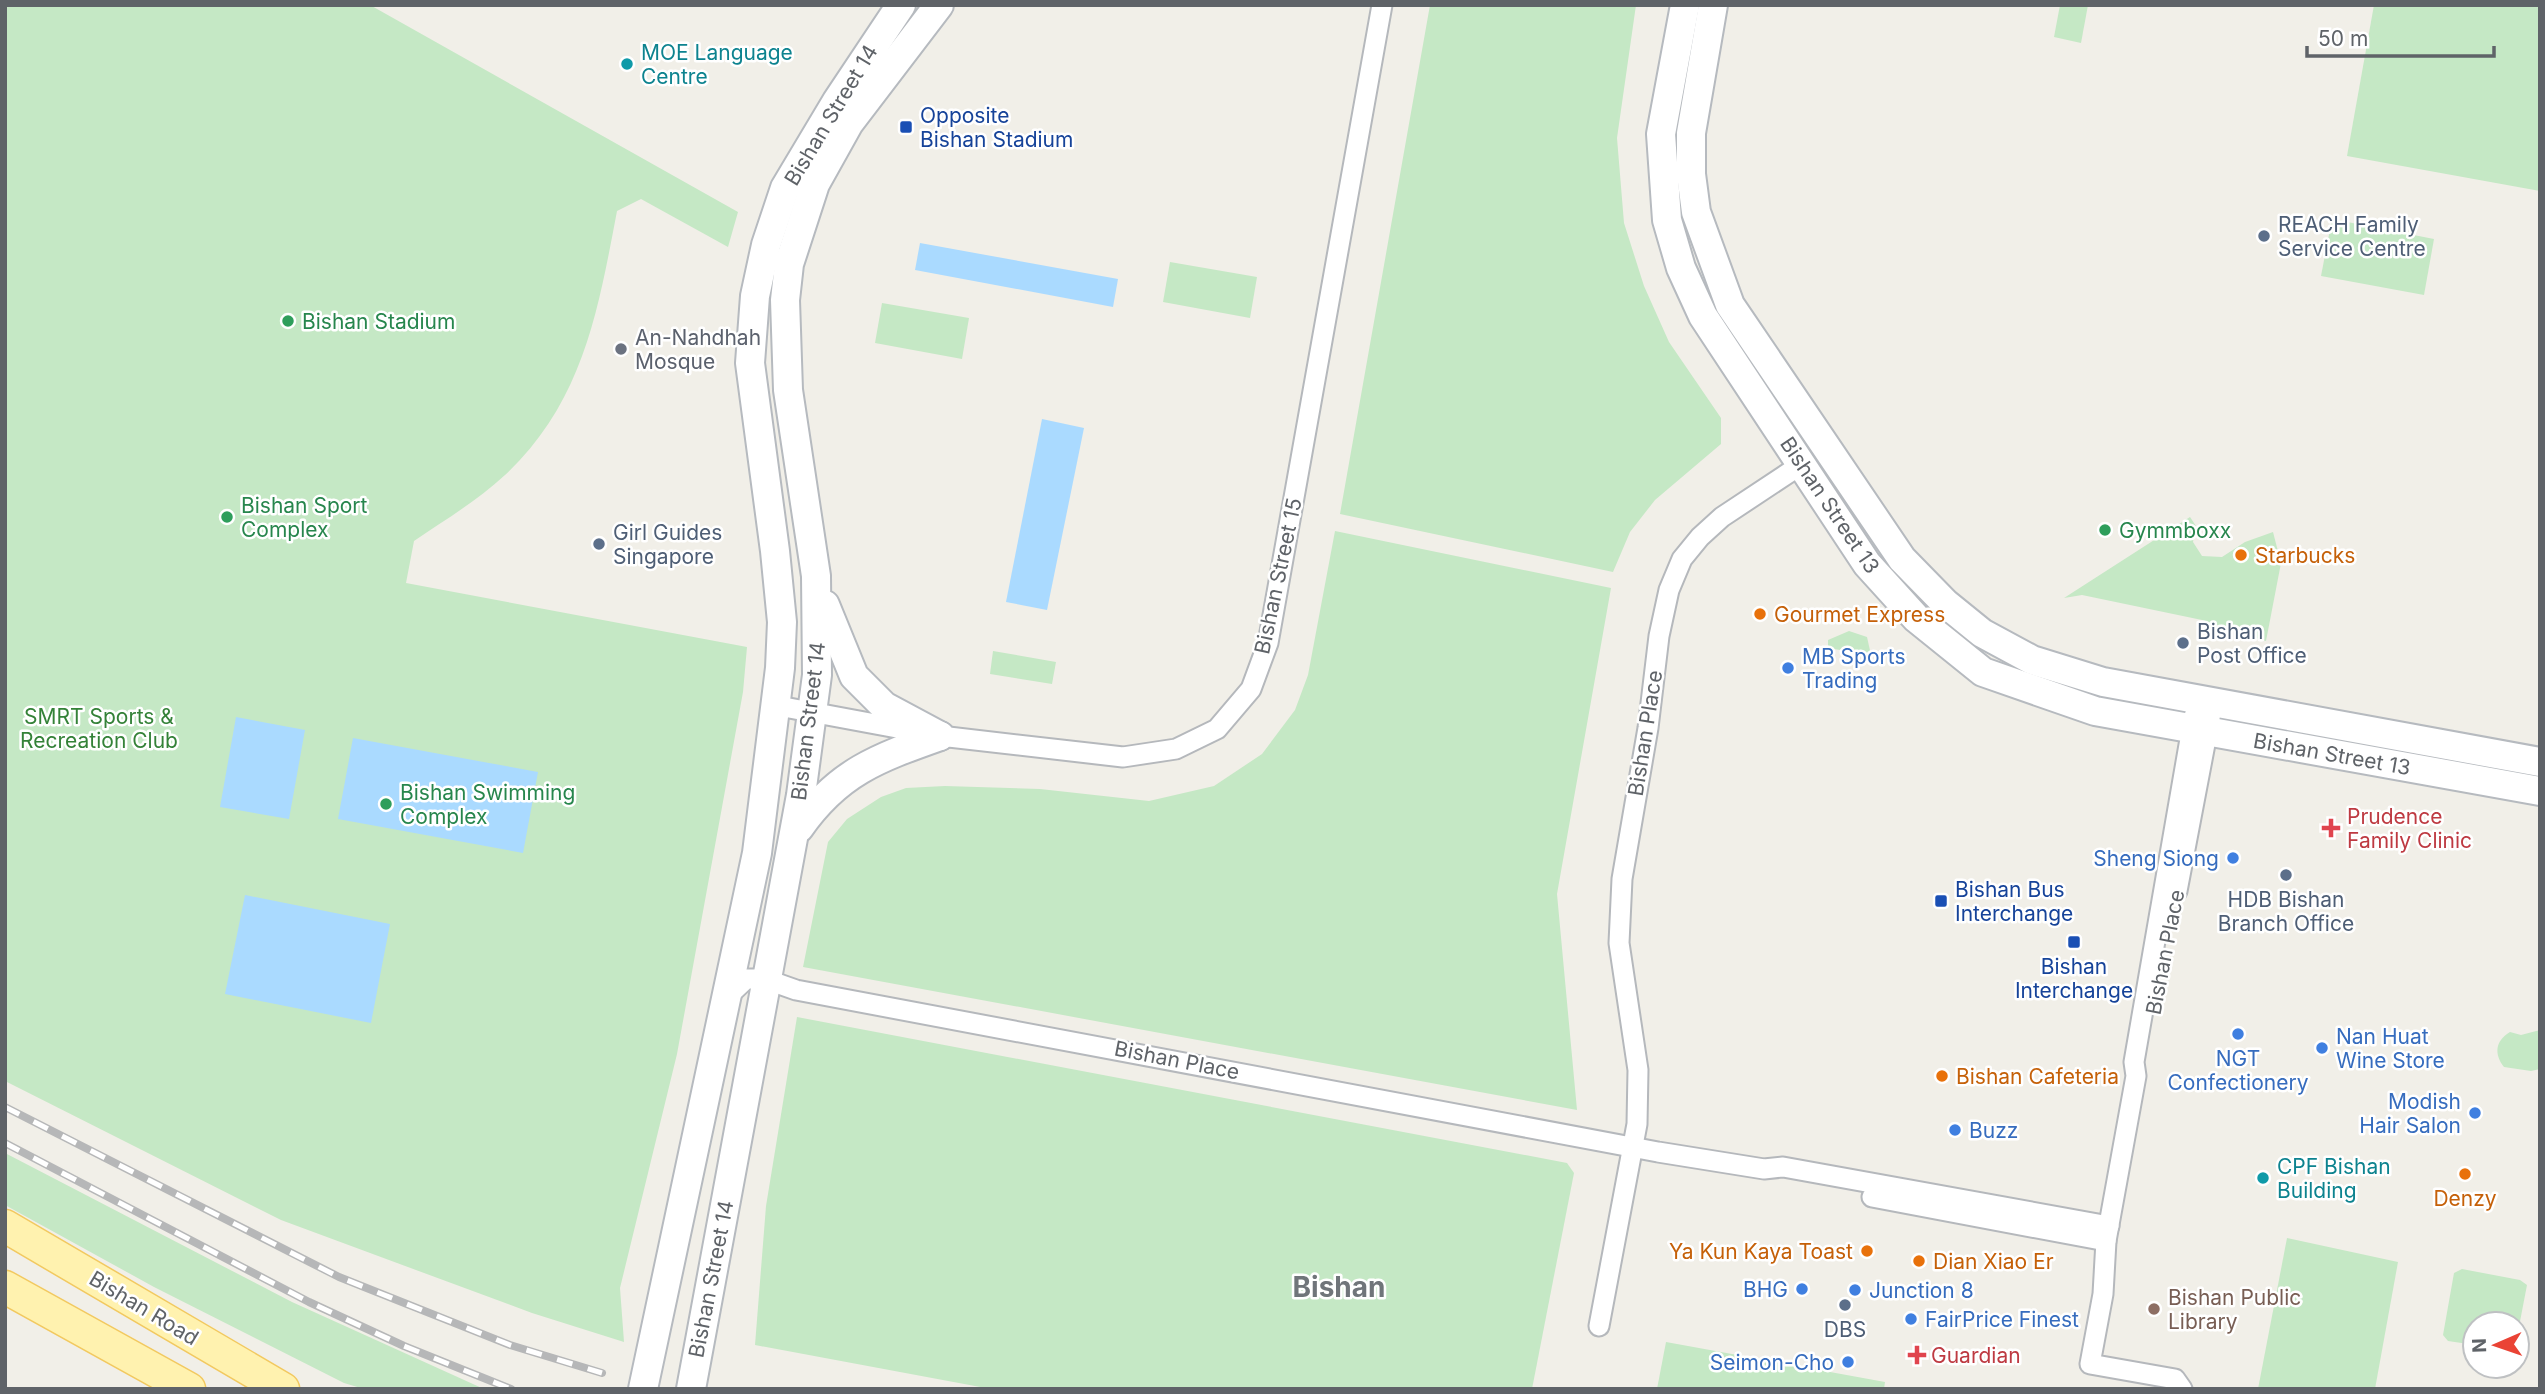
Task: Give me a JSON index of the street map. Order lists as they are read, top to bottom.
{
  "streets": {
    "main road": ["Bishan Road"],
    "street": [
      "Bishan Street 14",
      "Bishan Street 13",
      "Bishan Street 15",
      "Bishan Place"
    ]
  },
  "crossings": [
    ["Bishan Street 14", "Bishan Street 15"],
    ["Bishan Street 14", "Bishan Place"],
    ["Bishan Street 13", "Bishan Place"]
  ],
  "districts": ["Bishan"],
  "parks": ["SMRT Sports & Recreation Club"],
  "places": {
    "other": [
      "MOE Language Centre",
      "REACH Family Service Centre",
      "Bishan Stadium",
      "An-Nahdhah Mosque",
      "Bishan Sport Complex",
      "Gymmboxx",
      "Girl Guides Singapore",
      "Starbucks",
      "Gourmet Express",
      "Bishan Post Office",
      "MB Sports Trading",
      "Bishan Swimming Complex",
      "Sheng Siong",
      "HDB Bishan Branch Office",
      "NGT Confectionery",
      "Nan Huat Wine Store",
      "Bishan Cafeteria",
      "Modish Hair Salon",
      "Buzz",
      "Denzy",
      "CPF Bishan Building",
      "Ya Kun Kaya Toast",
      "Dian Xiao Er",
      "BHG",
      "Junction 8",
      "DBS",
      "Bishan Public Library",
      "FairPrice Finest",
      "Seimon-Cho"
    ],
    "transit": ["Opposite Bishan Stadium", "Bishan Bus Interchange", "Bishan Interchange"],
    "health": ["Prudence Family Clinic", "Guardian"]
  },
  "scale_bar": "50 m",
  "north": "left"
}
